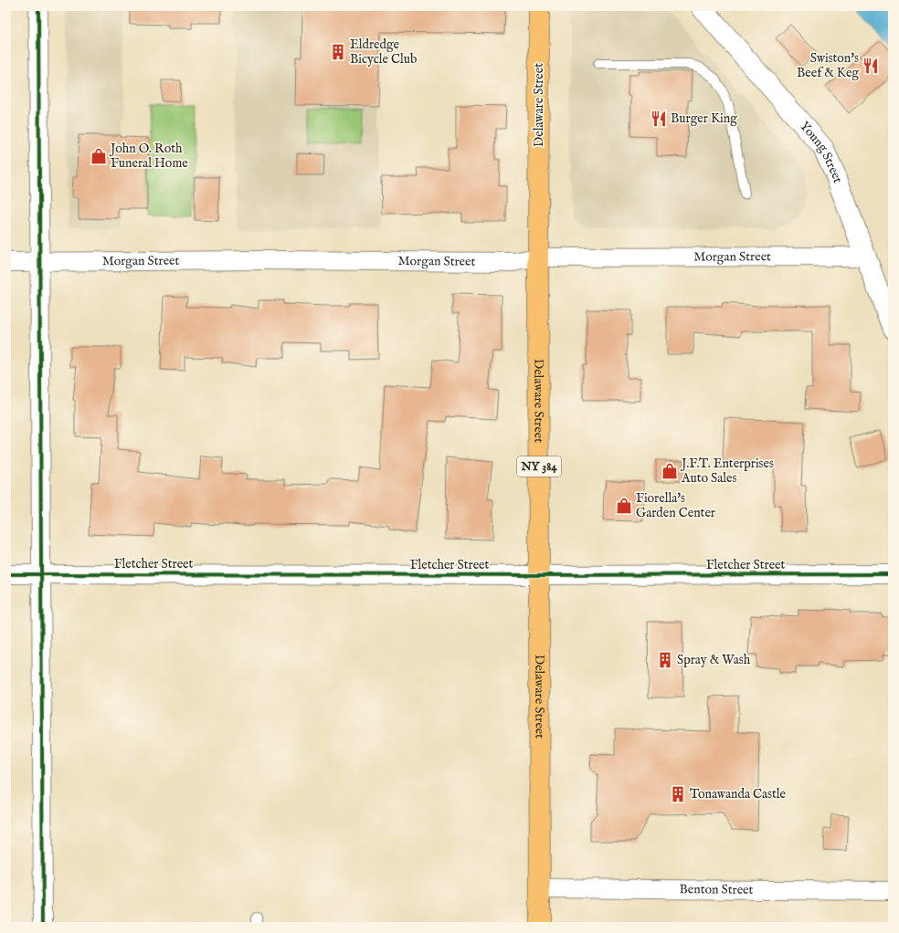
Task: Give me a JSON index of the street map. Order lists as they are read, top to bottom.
{
  "streets": {
    "main road": ["Delaware Street", "NY 384"],
    "street": [
      "Young Street",
      "Morgan Street",
      "Fletcher Street",
      "Benton Street"
    ]
  },
  "crossings": [
    ["Delaware Street", "Morgan Street"],
    ["Delaware Street", "Fletcher Street"],
    ["Delaware Street", "Benton Street"],
    ["Young Street", "Morgan Street"]
  ],
  "places": {
    "building": ["Eldredge Bicycle Club", "Spray & Wash", "Tonawanda Castle"],
    "restaurant": ["Swiston's Beef & Keg", "Burger King"],
    "shop": ["John O. Roth Funeral Home", "J.F.T. Enterprises Auto Sales", "Fiorella's Garden Center"]
  }
}
